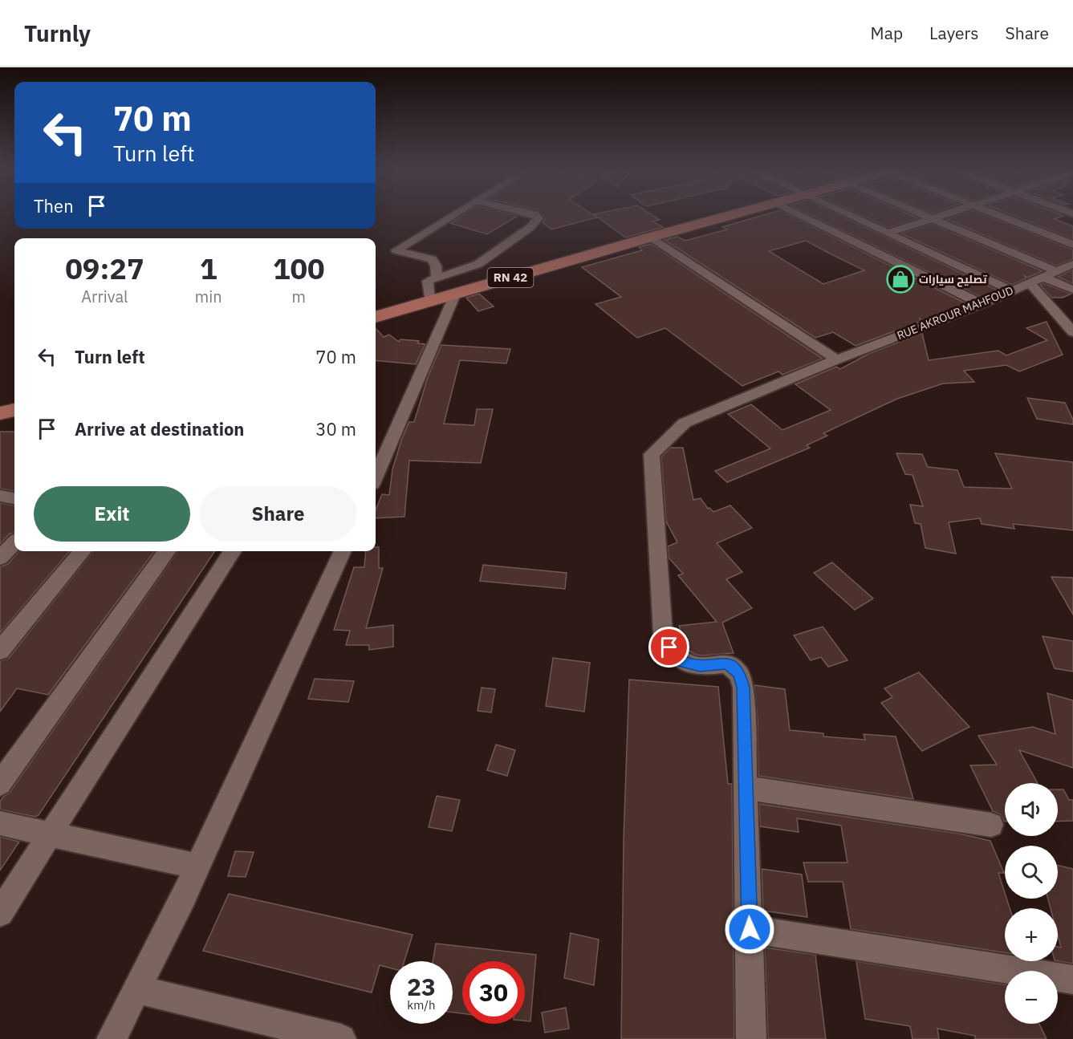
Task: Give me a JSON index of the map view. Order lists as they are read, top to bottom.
{
  "streets": {
    "main road": ["RN 42"],
    "street": ["RUE AKROUR MAHFOUD"]
  },
  "places": {
    "shop": ["تصليح سيارات"]
  },
  "page": {
    "header": "Turnly",
    "nav": ["Map", "Layers", "Share"],
    "turn": ["70 m", "Turn left"],
    "then": "Then",
    "eta": [
      "09:27",
      "Arrival",
      "1",
      "min",
      "100",
      "m"
    ],
    "list": [
      {
        "name": "Turn left",
        "value": "70 m"
      },
      {
        "name": "Arrive at destination",
        "value": "30 m"
      }
    ],
    "buttons": ["Exit", "Share"],
    "map_buttons": ["+", "−"],
    "speed": "23 km/h",
    "limit": "30"
  }
}
